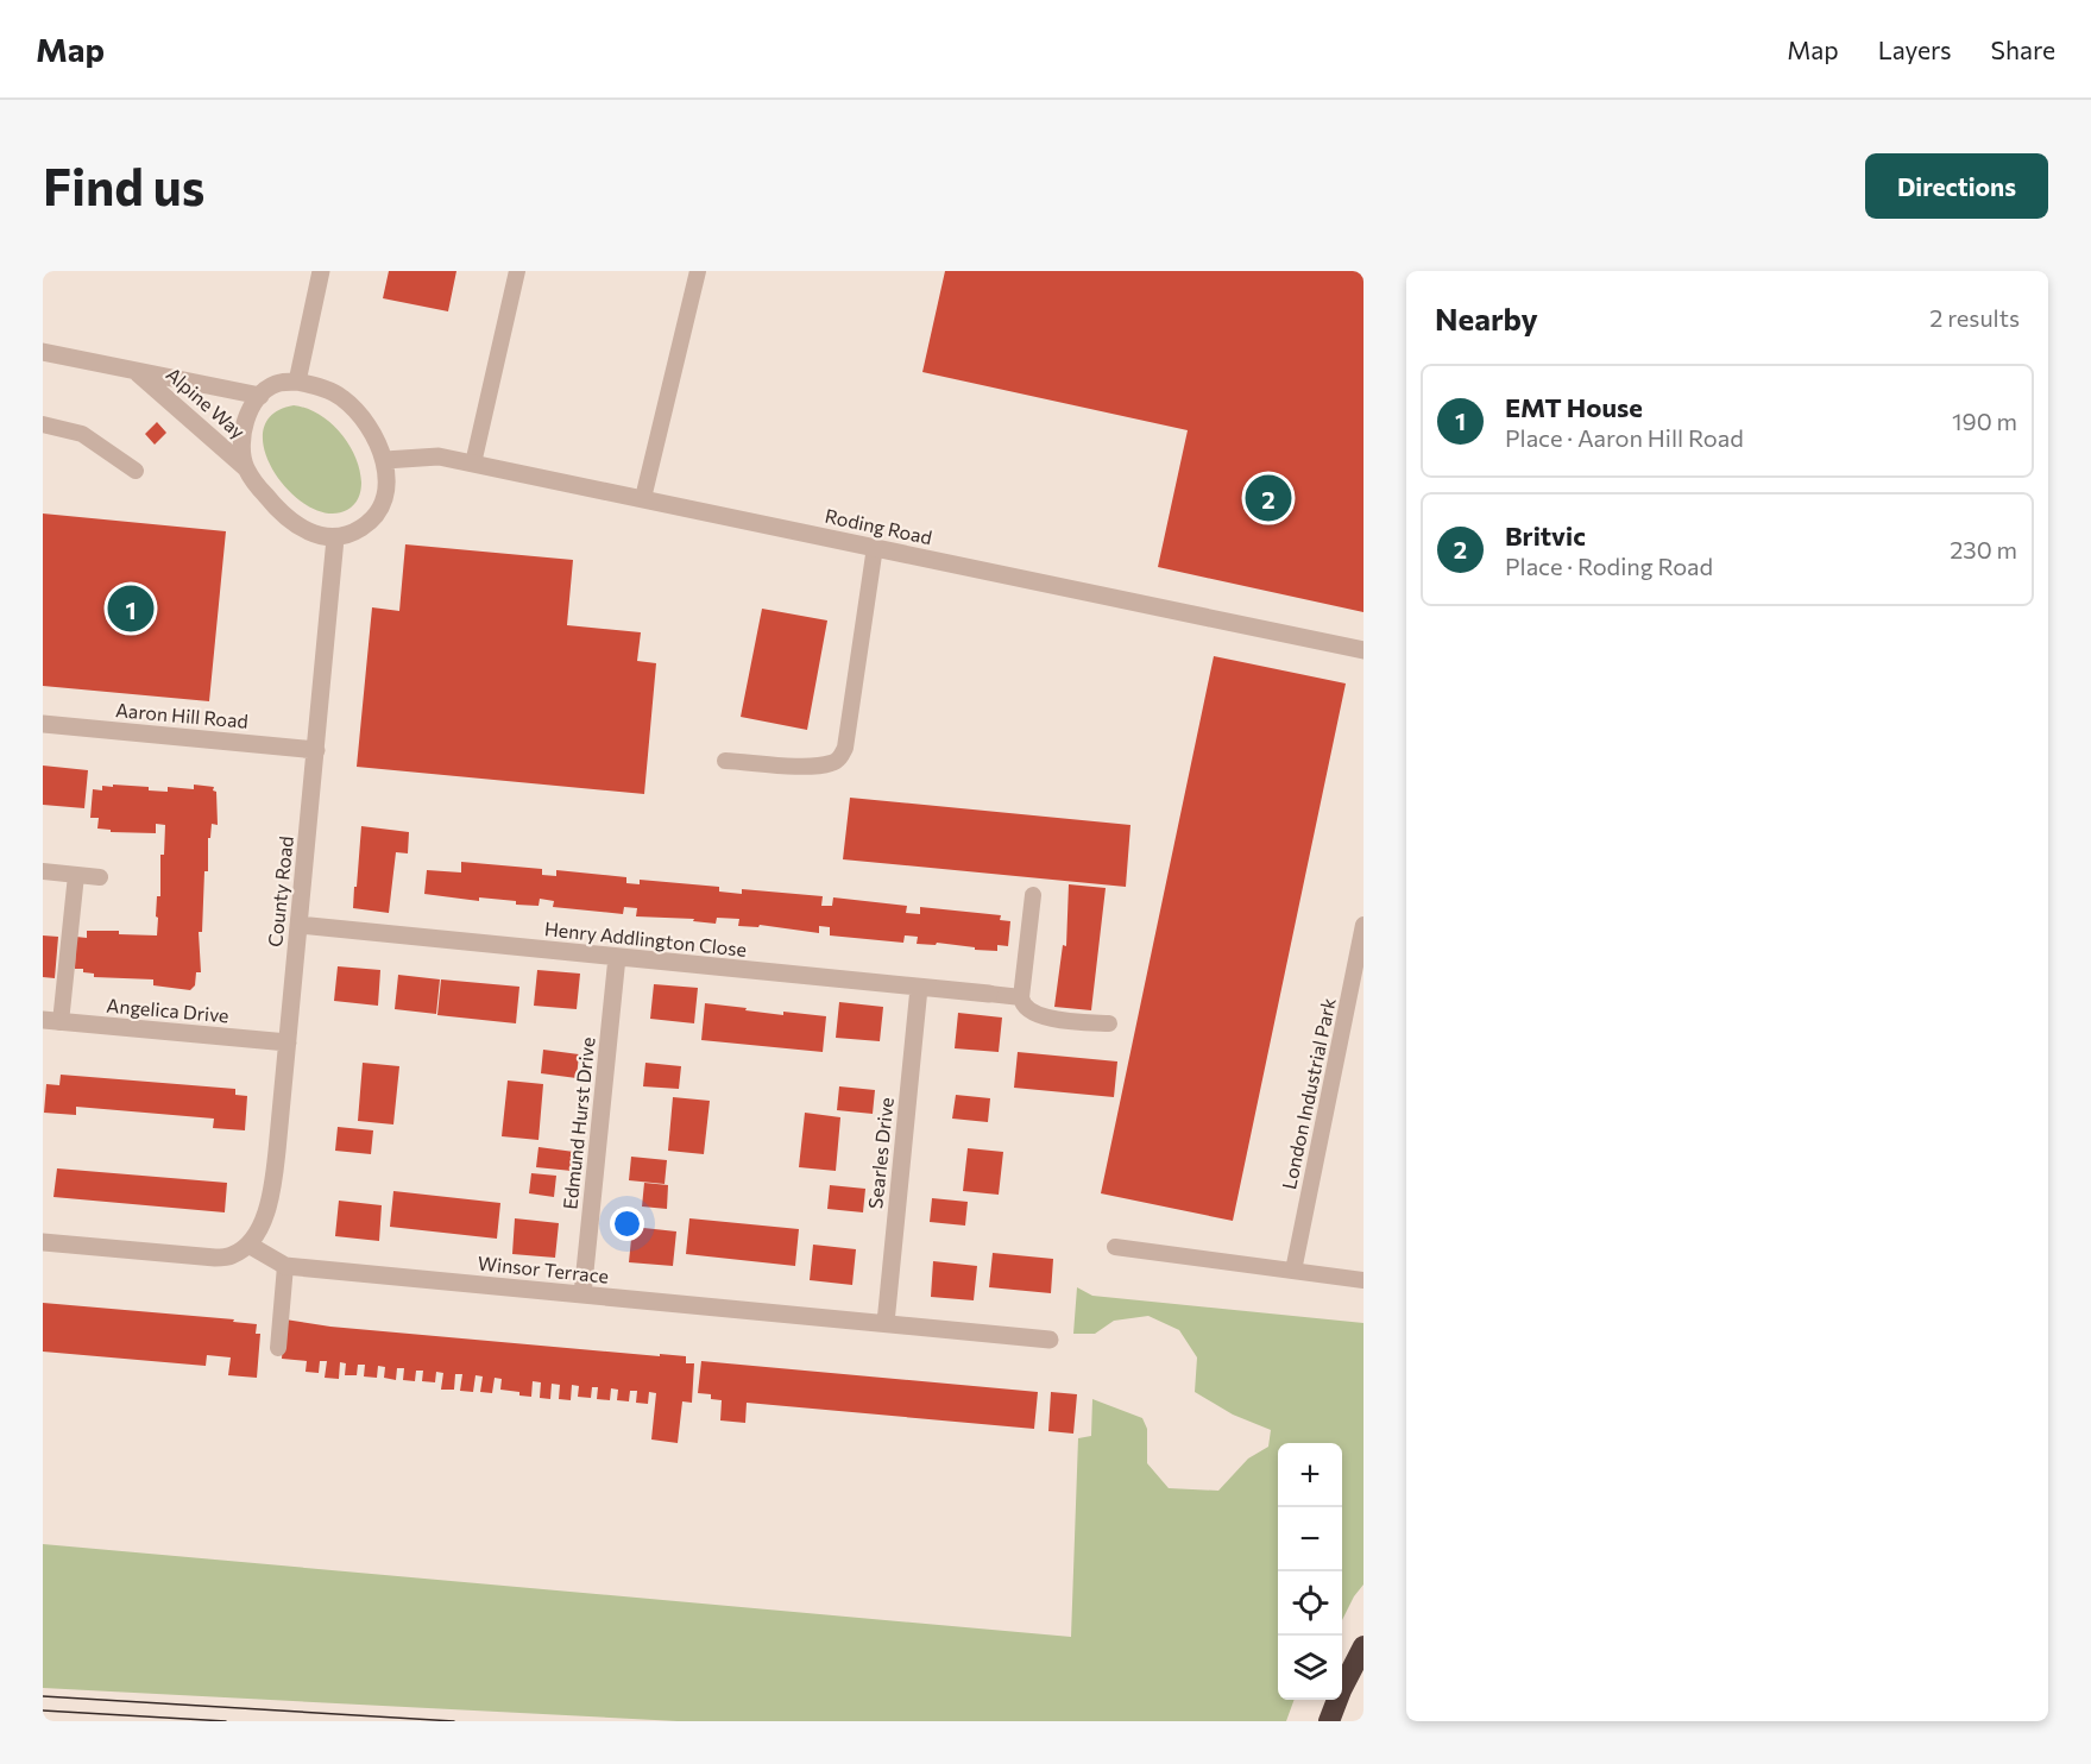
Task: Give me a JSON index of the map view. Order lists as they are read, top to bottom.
{
  "streets": {
    "street": [
      "Alpine Way",
      "Roding Road",
      "Aaron Hill Road",
      "County Road",
      "Henry Addlington Close",
      "Angelica Drive",
      "Edmund Hurst Drive",
      "Searles Drive",
      "Winsor Terrace"
    ],
    "lane": ["London Industrial Park"]
  },
  "crossings": [
    ["Alpine Way", "Roding Road"],
    ["Alpine Way", "County Road"],
    ["Roding Road", "County Road"],
    ["Aaron Hill Road", "County Road"],
    ["County Road", "Henry Addlington Close"],
    ["County Road", "Angelica Drive"],
    ["County Road", "Winsor Terrace"],
    ["Henry Addlington Close", "Edmund Hurst Drive"],
    ["Henry Addlington Close", "Searles Drive"],
    ["Edmund Hurst Drive", "Winsor Terrace"],
    ["Searles Drive", "Winsor Terrace"]
  ],
  "page": {
    "header": "Map",
    "nav": ["Map", "Layers", "Share"],
    "buttons": "Directions",
    "title": "Find us",
    "heading": ["Nearby", "2 results"],
    "list": [
      {
        "mark": "1",
        "name": "EMT House",
        "note": "Place · Aaron Hill Road",
        "value": "190 m"
      },
      {
        "mark": "2",
        "name": "Britvic",
        "note": "Place · Roding Road",
        "value": "230 m"
      }
    ],
    "pins": ["2", "1"],
    "map_buttons": ["+", "−"]
  }
}
